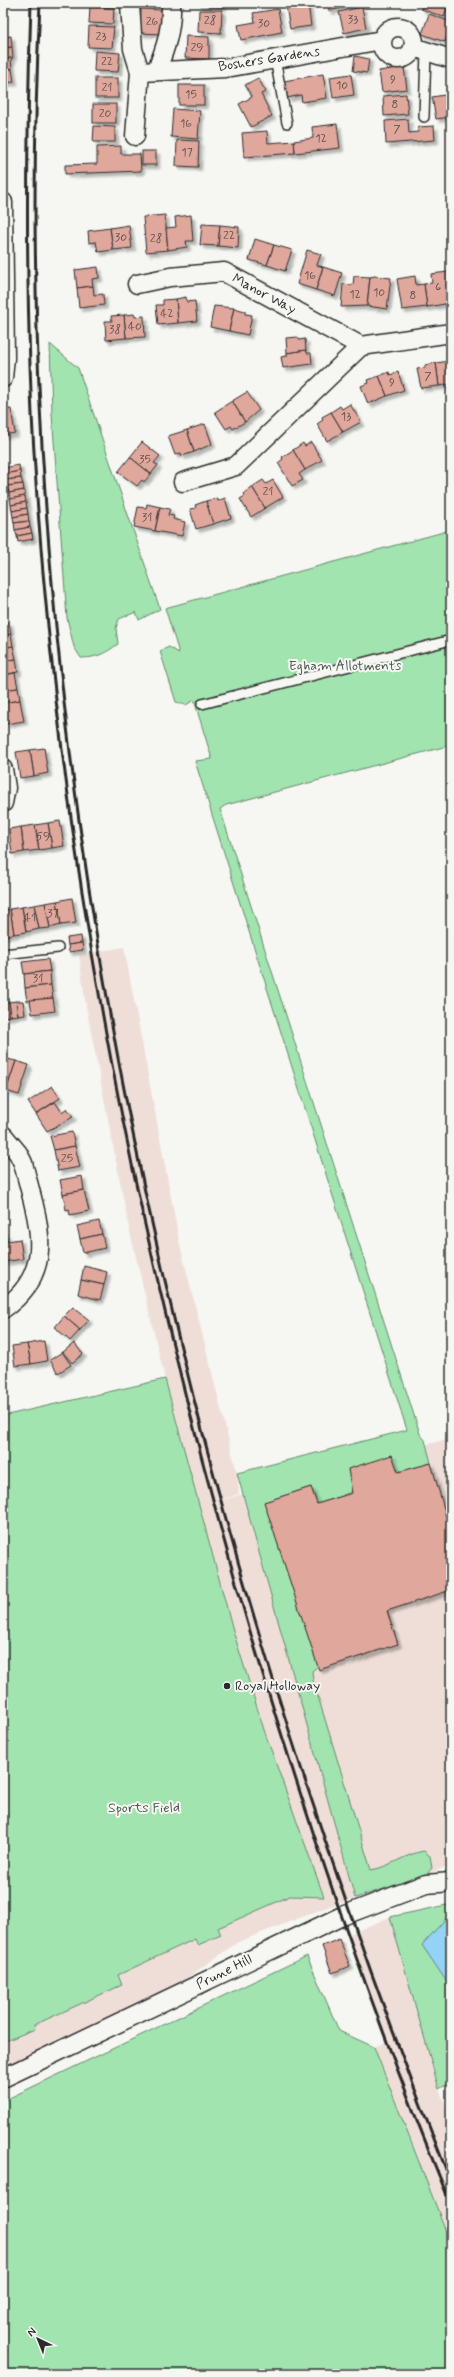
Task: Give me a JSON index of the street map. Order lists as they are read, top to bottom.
{
  "streets": {
    "street": ["Boshers Gardens", "Manor Way", "Prune Hill"]
  },
  "parks": ["Egham Allotments", "Sports Field"],
  "places": ["Royal Holloway"],
  "house_numbers": [
    "33",
    "28",
    "26",
    "30",
    "23",
    "29",
    "22",
    "9",
    "10",
    "21",
    "15",
    "8",
    "20",
    "16",
    "7",
    "12",
    "17",
    "22",
    "30",
    "28",
    "16",
    "6",
    "10",
    "12",
    "8",
    "42",
    "40",
    "38",
    "7",
    "9",
    "13",
    "35",
    "21",
    "31",
    "59",
    "37",
    "41",
    "31",
    "25"
  ],
  "north": "top left"
}
